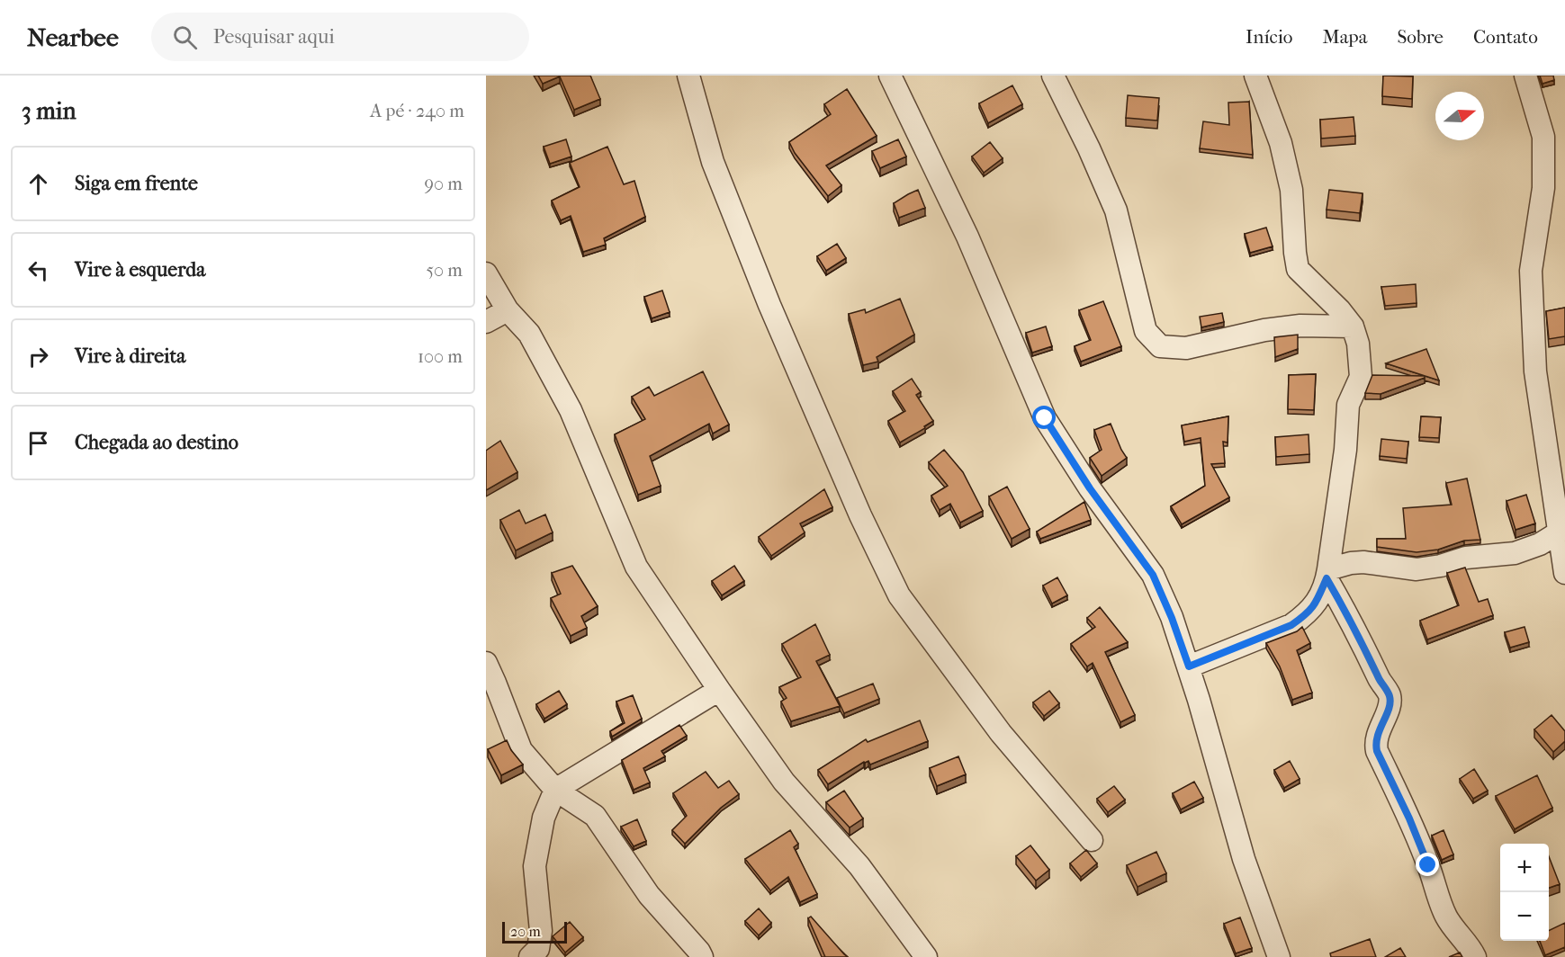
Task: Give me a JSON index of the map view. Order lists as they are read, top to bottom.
{
  "scale_bar": "20 m",
  "north": "right",
  "page": {
    "header": "Nearbee",
    "search": "Pesquisar aqui",
    "nav": [
      "Início",
      "Mapa",
      "Sobre",
      "Contato"
    ],
    "heading": ["3 min", "A pé · 240 m"],
    "list": [
      ["Siga em frente", "90 m"],
      ["Vire à esquerda", "50 m"],
      ["Vire à direita", "100 m"],
      "Chegada ao destino"
    ],
    "map_buttons": ["+", "−"],
    "scale": "20 m"
  }
}
